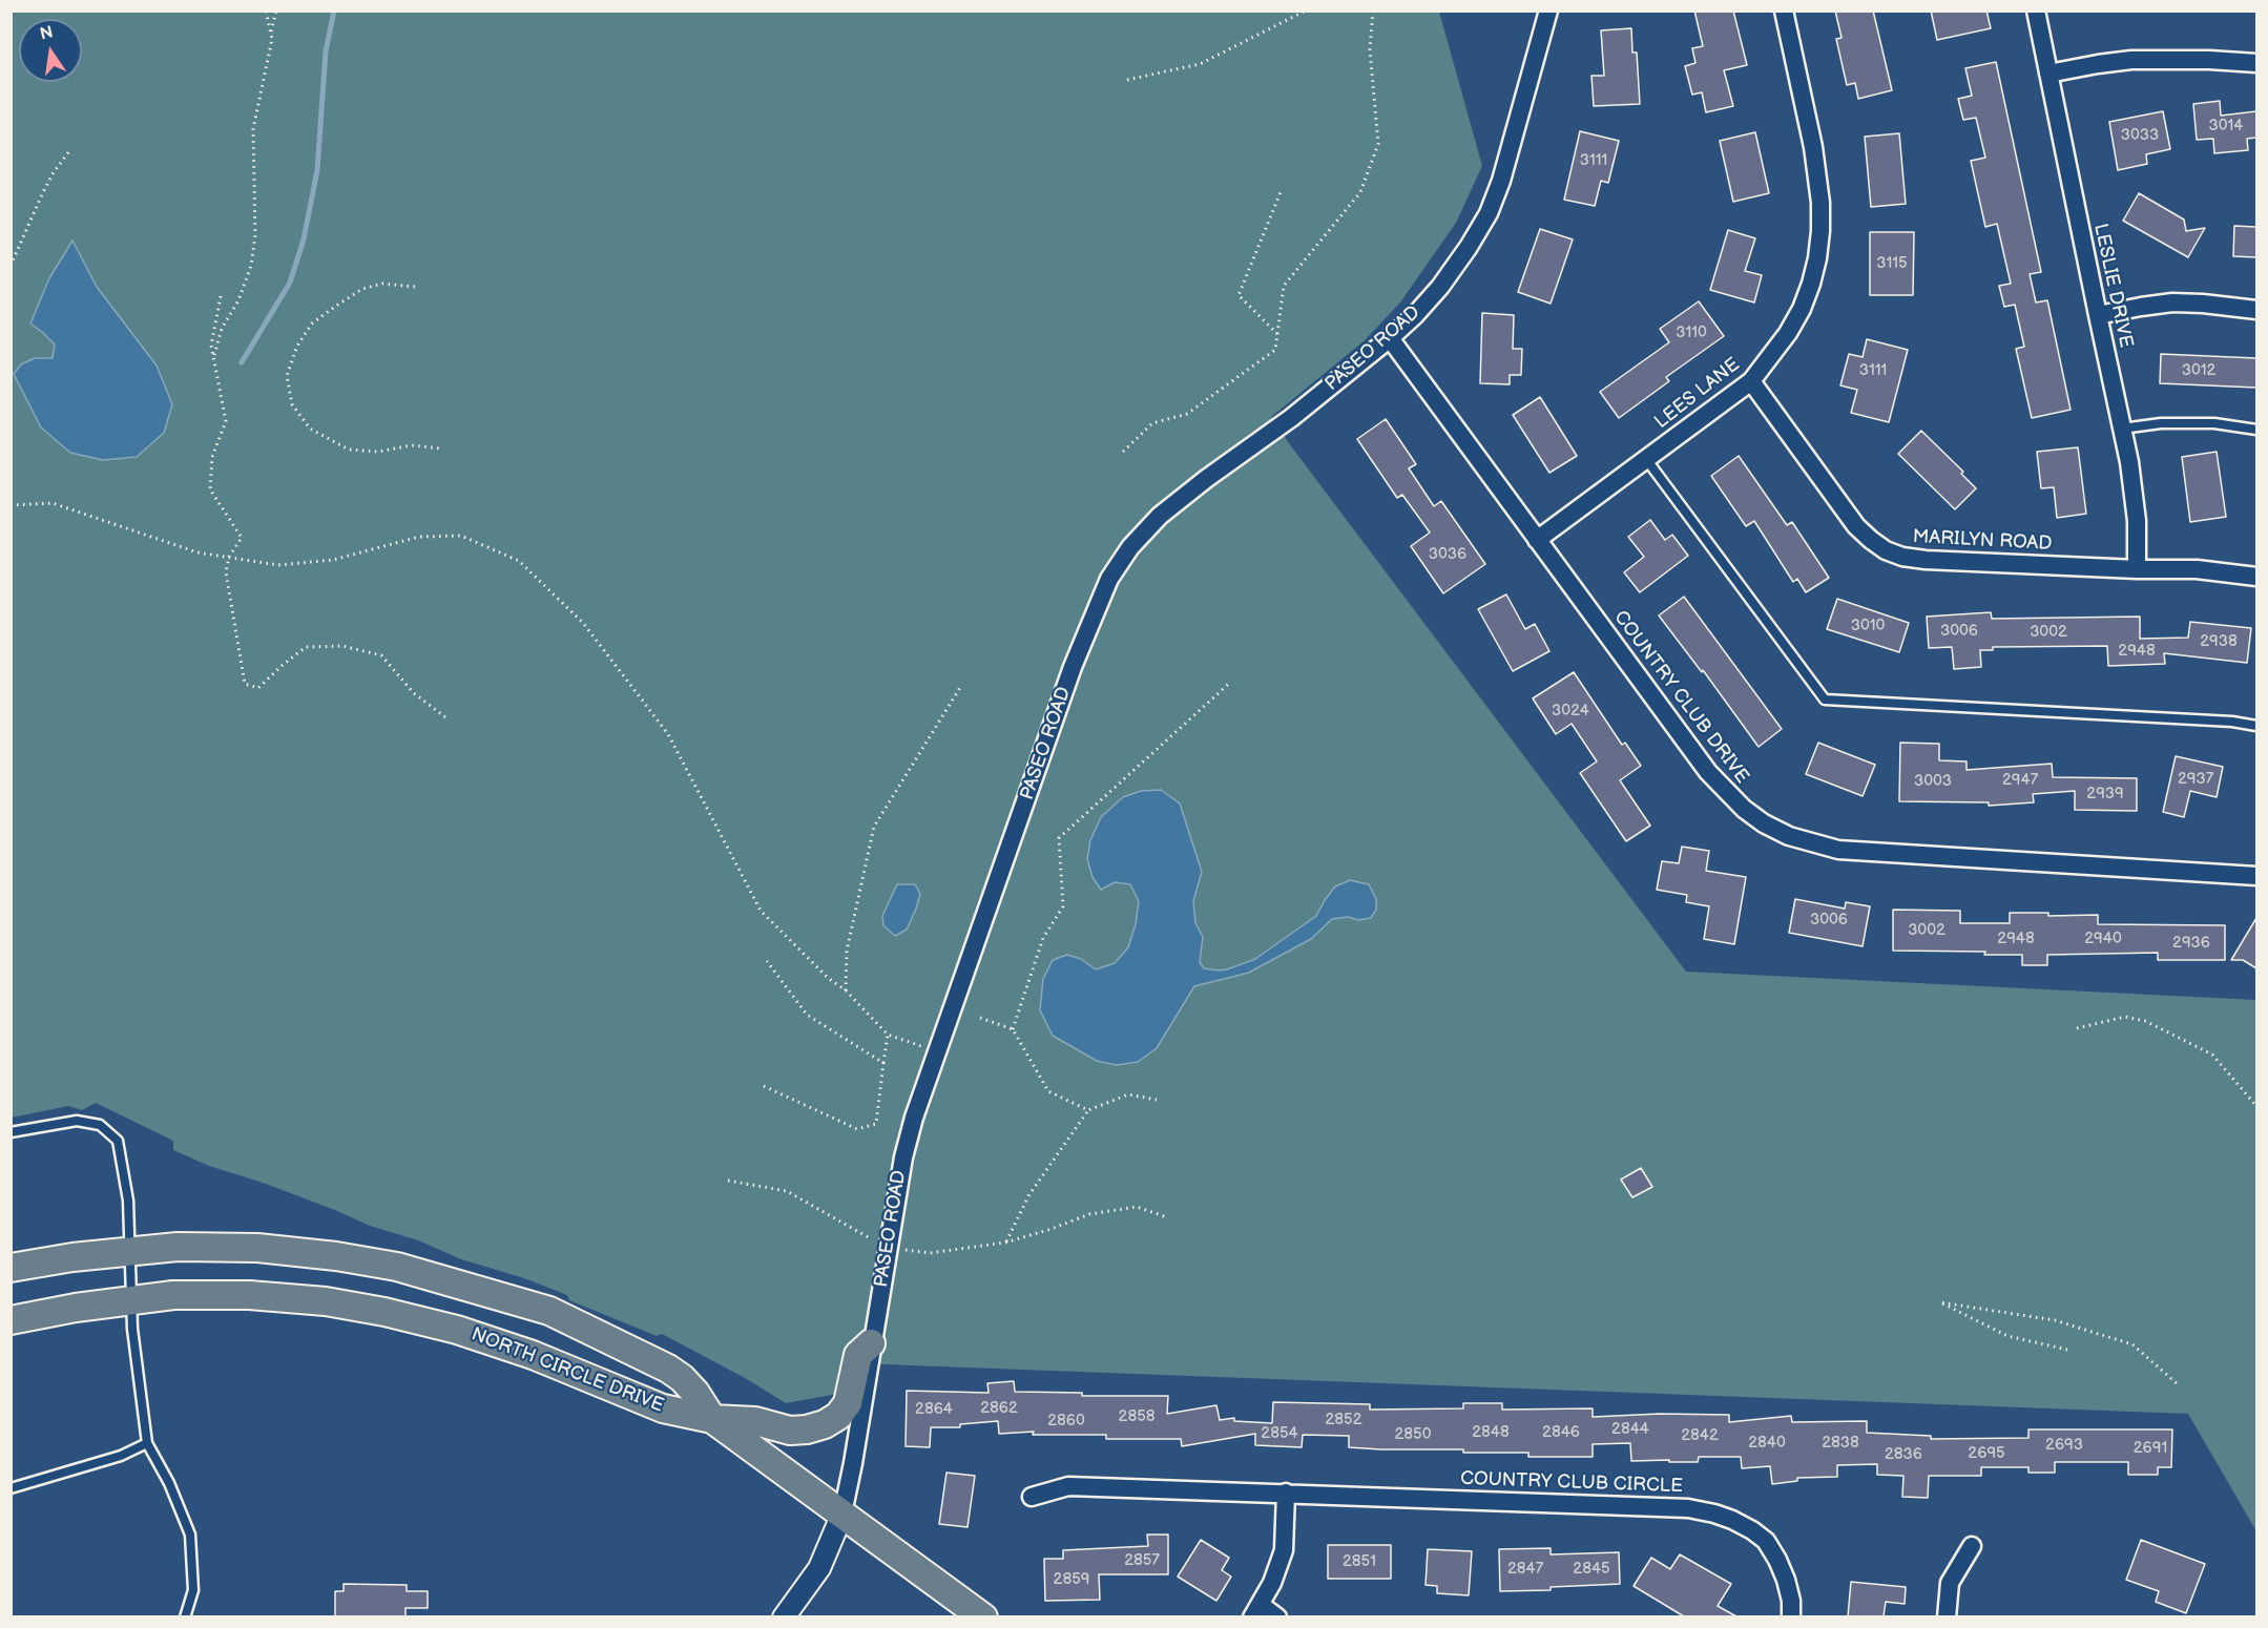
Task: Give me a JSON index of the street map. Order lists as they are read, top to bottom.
{
  "streets": {
    "main road": ["NORTH CIRCLE DRIVE"],
    "street": [
      "LESLIE DRIVE",
      "PASEO ROAD",
      "LEES LANE",
      "MARILYN ROAD",
      "COUNTRY CLUB DRIVE",
      "COUNTRY CLUB CIRCLE"
    ]
  },
  "crossings": [
    ["LESLIE DRIVE", "MARILYN ROAD"],
    ["PASEO ROAD", "COUNTRY CLUB DRIVE"],
    ["PASEO ROAD", "NORTH CIRCLE DRIVE"],
    ["LEES LANE", "MARILYN ROAD"],
    ["LEES LANE", "COUNTRY CLUB DRIVE"]
  ],
  "house_numbers": [
    "3014",
    "3033",
    "3111",
    "3115",
    "3110",
    "3111",
    "3012",
    "3036",
    "3010",
    "3006",
    "3002",
    "2938",
    "2948",
    "3024",
    "2937",
    "2947",
    "3003",
    "2939",
    "3006",
    "3002",
    "2948",
    "2940",
    "2936",
    "2862",
    "2864",
    "2858",
    "2852",
    "2860",
    "2844",
    "2848",
    "2846",
    "2854",
    "2850",
    "2842",
    "2840",
    "2838",
    "2693",
    "2691",
    "2695",
    "2836",
    "2857",
    "2851",
    "2847",
    "2845",
    "2859"
  ],
  "north": "top"
}
